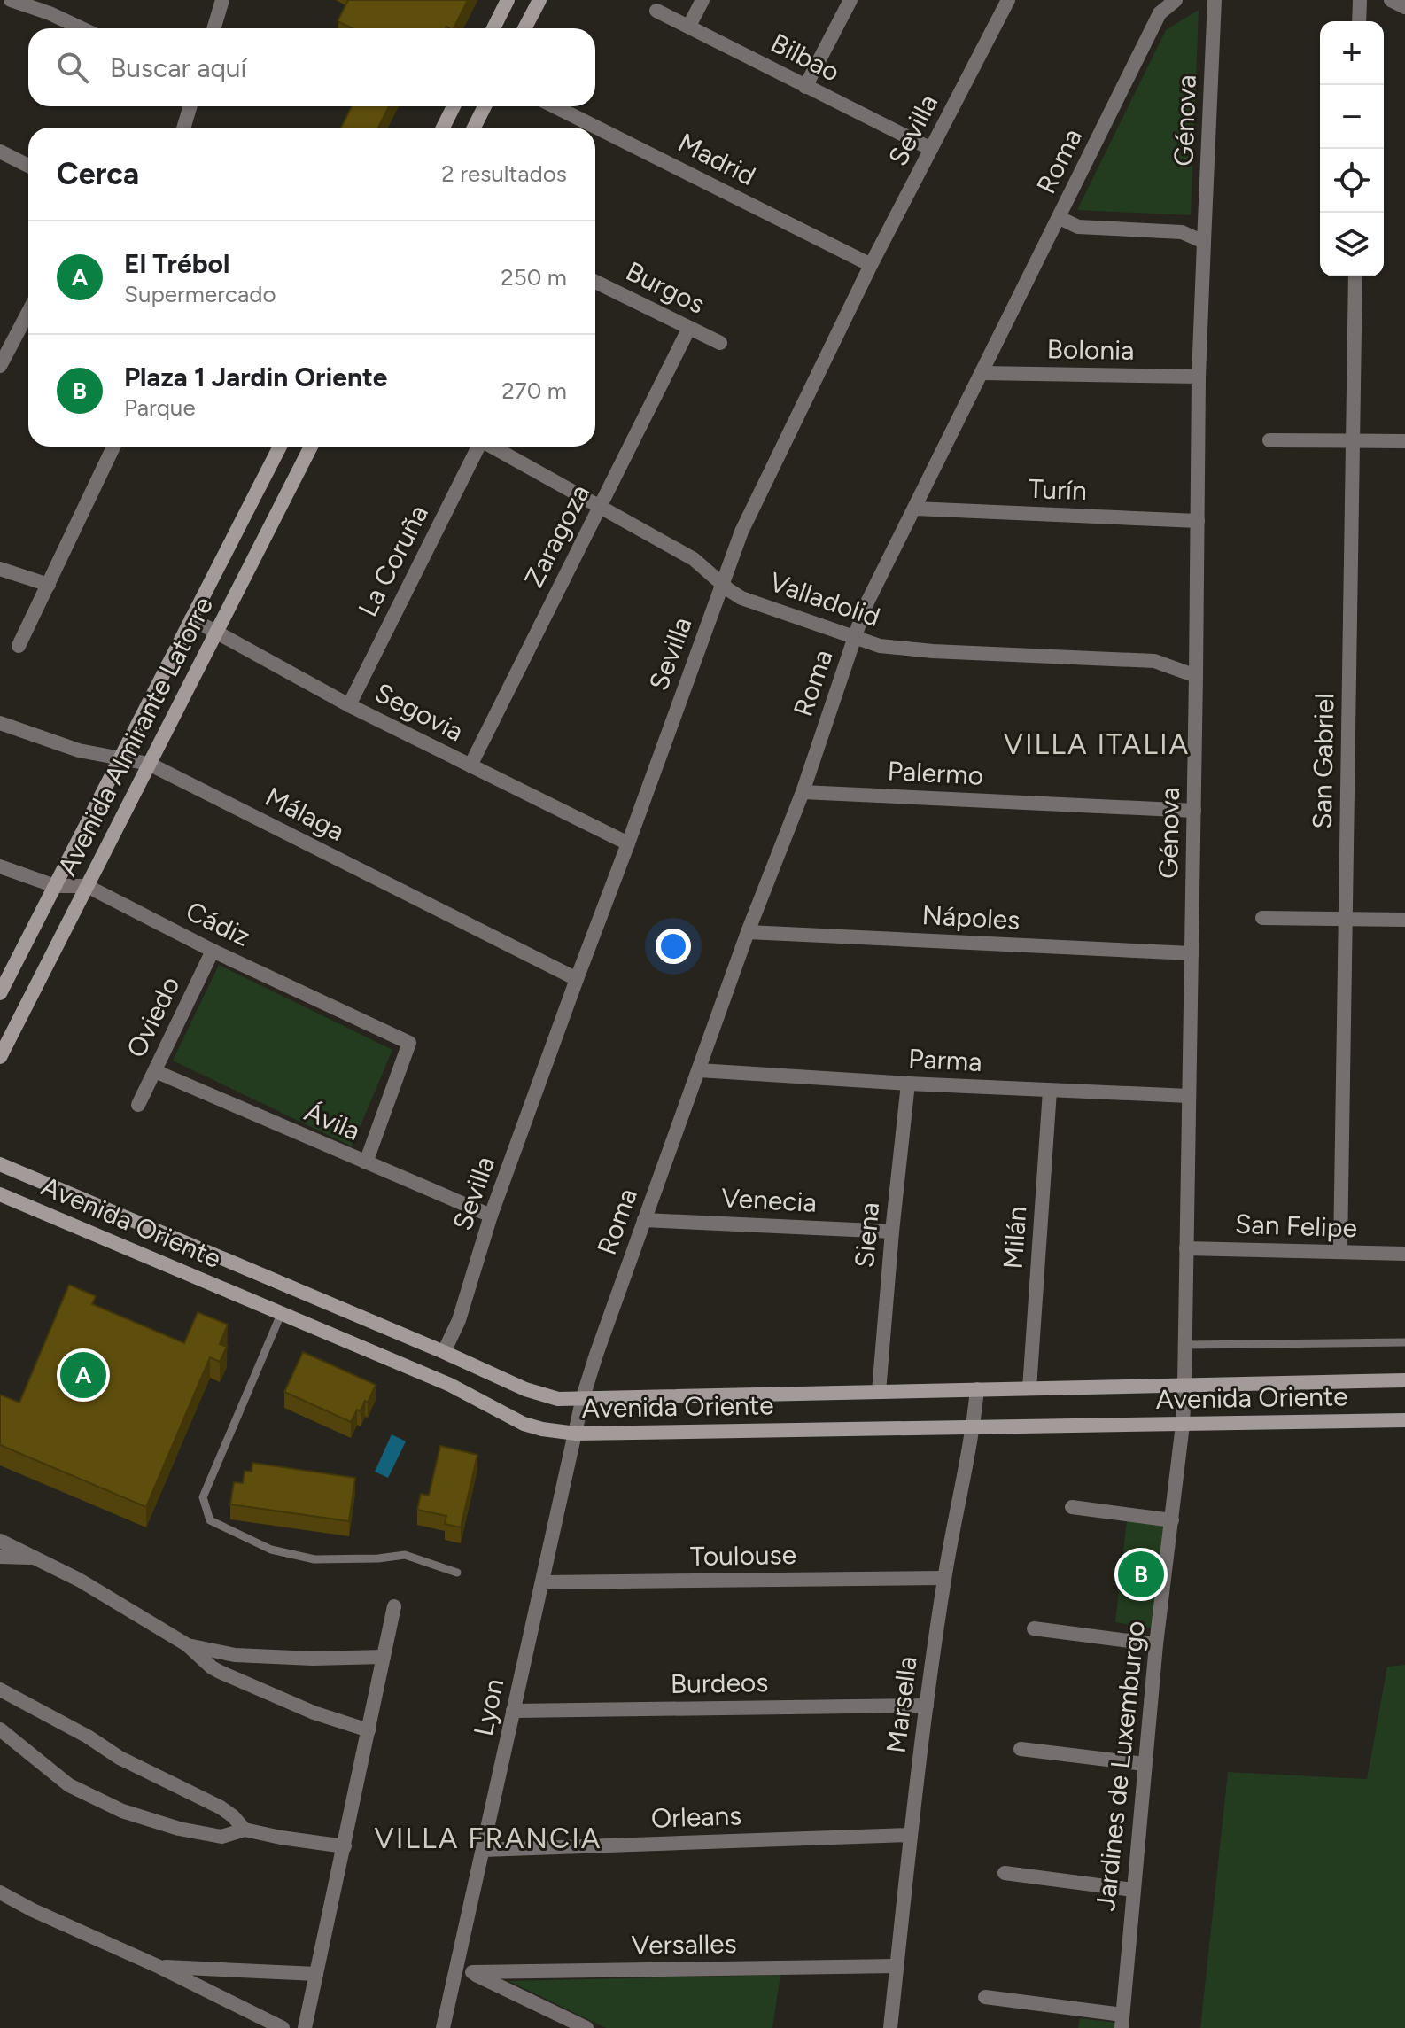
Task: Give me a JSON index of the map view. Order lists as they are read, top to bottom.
{
  "streets": {
    "main road": ["Avenida Almirante Latorre", "Avenida Oriente"],
    "street": [
      "Bilbao",
      "Génova",
      "Sevilla",
      "Madrid",
      "Roma",
      "Burgos",
      "Bolonia",
      "Turín",
      "Zaragoza",
      "La Coruña",
      "Valladolid",
      "Segovia",
      "San Gabriel",
      "Palermo",
      "Málaga",
      "Nápoles",
      "Cádiz",
      "Oviedo",
      "Parma",
      "Ávila",
      "Venecia",
      "San Felipe",
      "Siena",
      "Milán",
      "Toulouse",
      "Burdeos",
      "Marsella",
      "Lyon",
      "Jardines de Luxemburgo",
      "Orleans",
      "Versalles"
    ]
  },
  "crossings": [
    ["Bilbao", "Sevilla"],
    ["Génova", "Bolonia"],
    ["Génova", "Turín"],
    ["Génova", "Valladolid"],
    ["Génova", "Palermo"],
    ["Génova", "Nápoles"],
    ["Génova", "Parma"],
    ["Génova", "Avenida Oriente"],
    ["Génova", "San Felipe"],
    ["Génova", "Jardines de Luxemburgo"],
    ["Sevilla", "Madrid"],
    ["Sevilla", "Valladolid"],
    ["Sevilla", "Segovia"],
    ["Sevilla", "Málaga"],
    ["Sevilla", "Ávila"],
    ["Sevilla", "Avenida Oriente"],
    ["Roma", "Bolonia"],
    ["Roma", "Turín"],
    ["Roma", "Valladolid"],
    ["Roma", "Palermo"],
    ["Roma", "Nápoles"],
    ["Roma", "Parma"],
    ["Roma", "Venecia"],
    ["Roma", "Avenida Oriente"],
    ["Roma", "Lyon"],
    ["Burgos", "Zaragoza"],
    ["Zaragoza", "Valladolid"],
    ["Zaragoza", "Segovia"],
    ["La Coruña", "Segovia"],
    ["Segovia", "Avenida Almirante Latorre"],
    ["Avenida Almirante Latorre", "Málaga"],
    ["Avenida Almirante Latorre", "Cádiz"],
    ["San Gabriel", "San Felipe"],
    ["Cádiz", "Oviedo"],
    ["Cádiz", "Ávila"],
    ["Oviedo", "Ávila"],
    ["Parma", "Siena"],
    ["Parma", "Milán"],
    ["Venecia", "Siena"],
    ["Avenida Oriente", "Siena"],
    ["Avenida Oriente", "Milán"],
    ["Avenida Oriente", "Marsella"],
    ["Avenida Oriente", "Lyon"],
    ["Avenida Oriente", "Jardines de Luxemburgo"],
    ["Toulouse", "Marsella"],
    ["Toulouse", "Lyon"],
    ["Burdeos", "Marsella"],
    ["Burdeos", "Lyon"],
    ["Marsella", "Orleans"],
    ["Marsella", "Versalles"],
    ["Lyon", "Orleans"]
  ],
  "districts": ["VILLA ITALIA", "VILLA FRANCIA"],
  "page": {
    "map_buttons": ["+", "−"],
    "search": "Buscar aquí",
    "heading": ["Cerca", "2 resultados"],
    "list": [
      {
        "mark": "A",
        "name": "El Trébol",
        "note": "Supermercado",
        "value": "250 m"
      },
      {
        "mark": "B",
        "name": "Plaza 1 Jardin Oriente",
        "note": "Parque",
        "value": "270 m"
      }
    ],
    "pins": ["A", "B"]
  }
}
